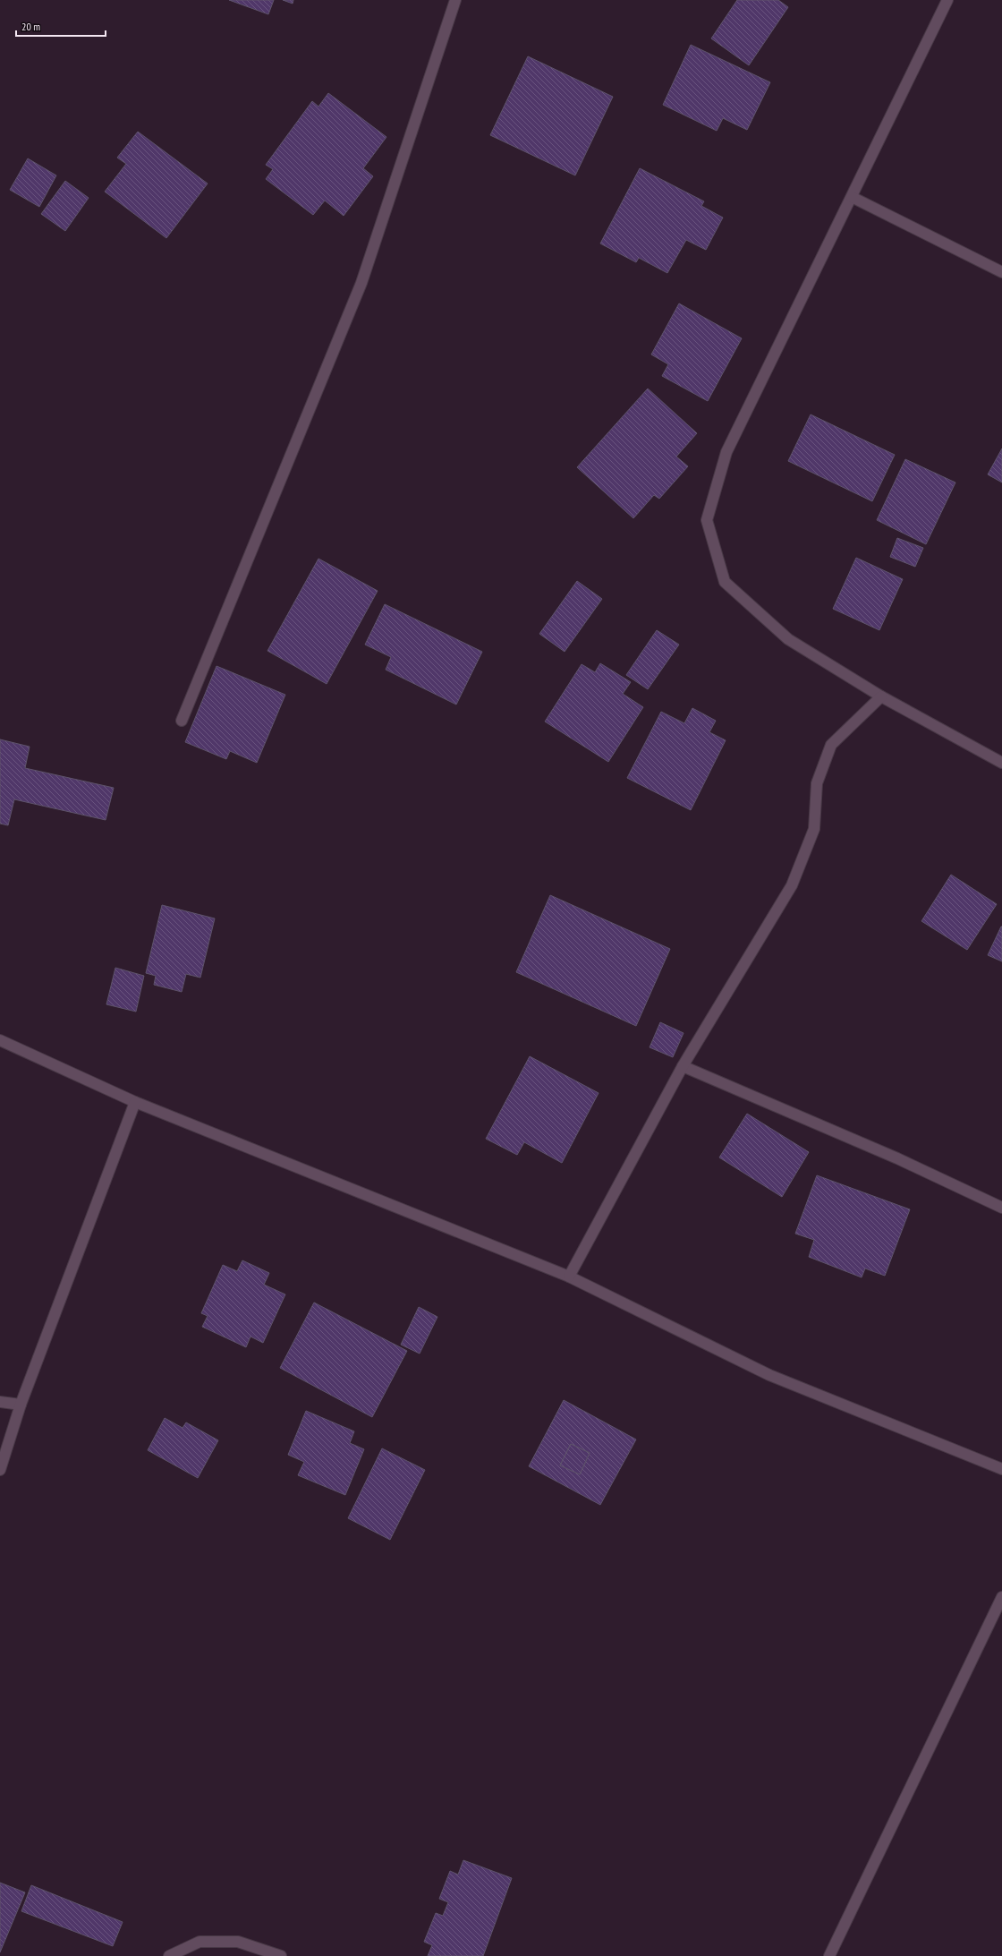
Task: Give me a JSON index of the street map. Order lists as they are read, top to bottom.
{
  "scale_bar": "20 m"
}
